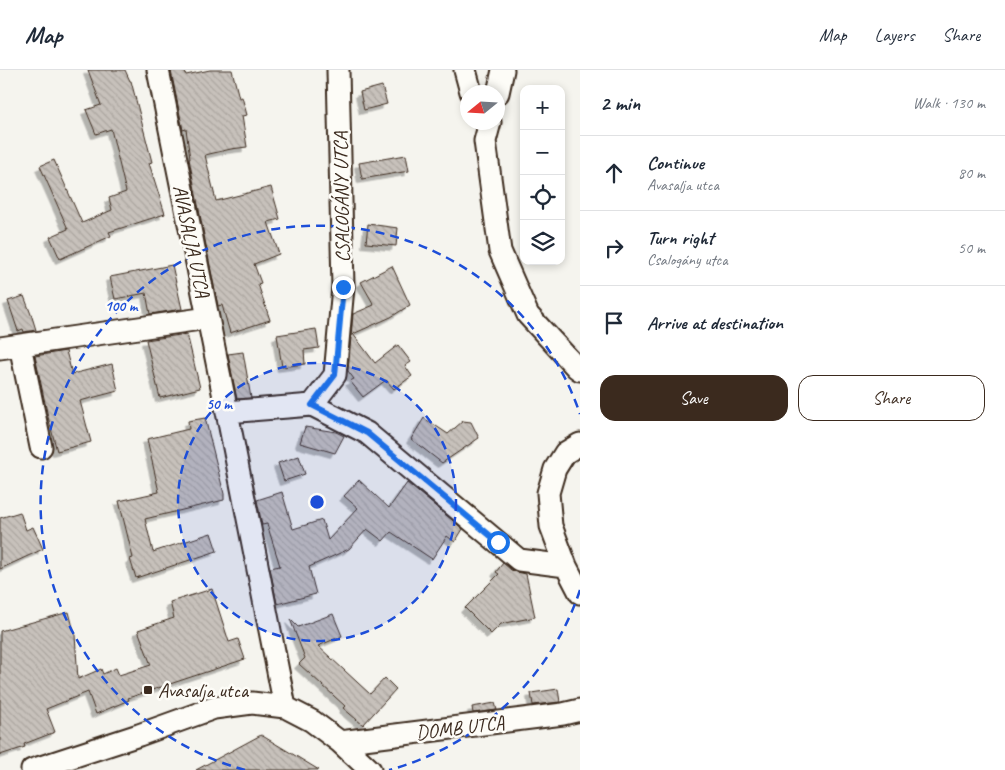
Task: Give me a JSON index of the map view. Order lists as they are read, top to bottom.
{
  "streets": {
    "street": ["CSALOGÁNY UTCA", "AVASALJA UTCA", "DOMB UTCA"]
  },
  "places": {
    "transit": ["Avasalja utca"]
  },
  "north": "left",
  "page": {
    "header": "Map",
    "nav": ["Map", "Layers", "Share"],
    "heading": ["2 min", "Walk · 130 m"],
    "map_buttons": ["+", "−"],
    "list": [
      ["Continue", "Avasalja utca", "80 m"],
      ["Turn right", "Csalogány utca", "50 m"],
      "Arrive at destination"
    ],
    "buttons": ["Save", "Share"]
  },
  "rings": ["100 m", "50 m"]
}
